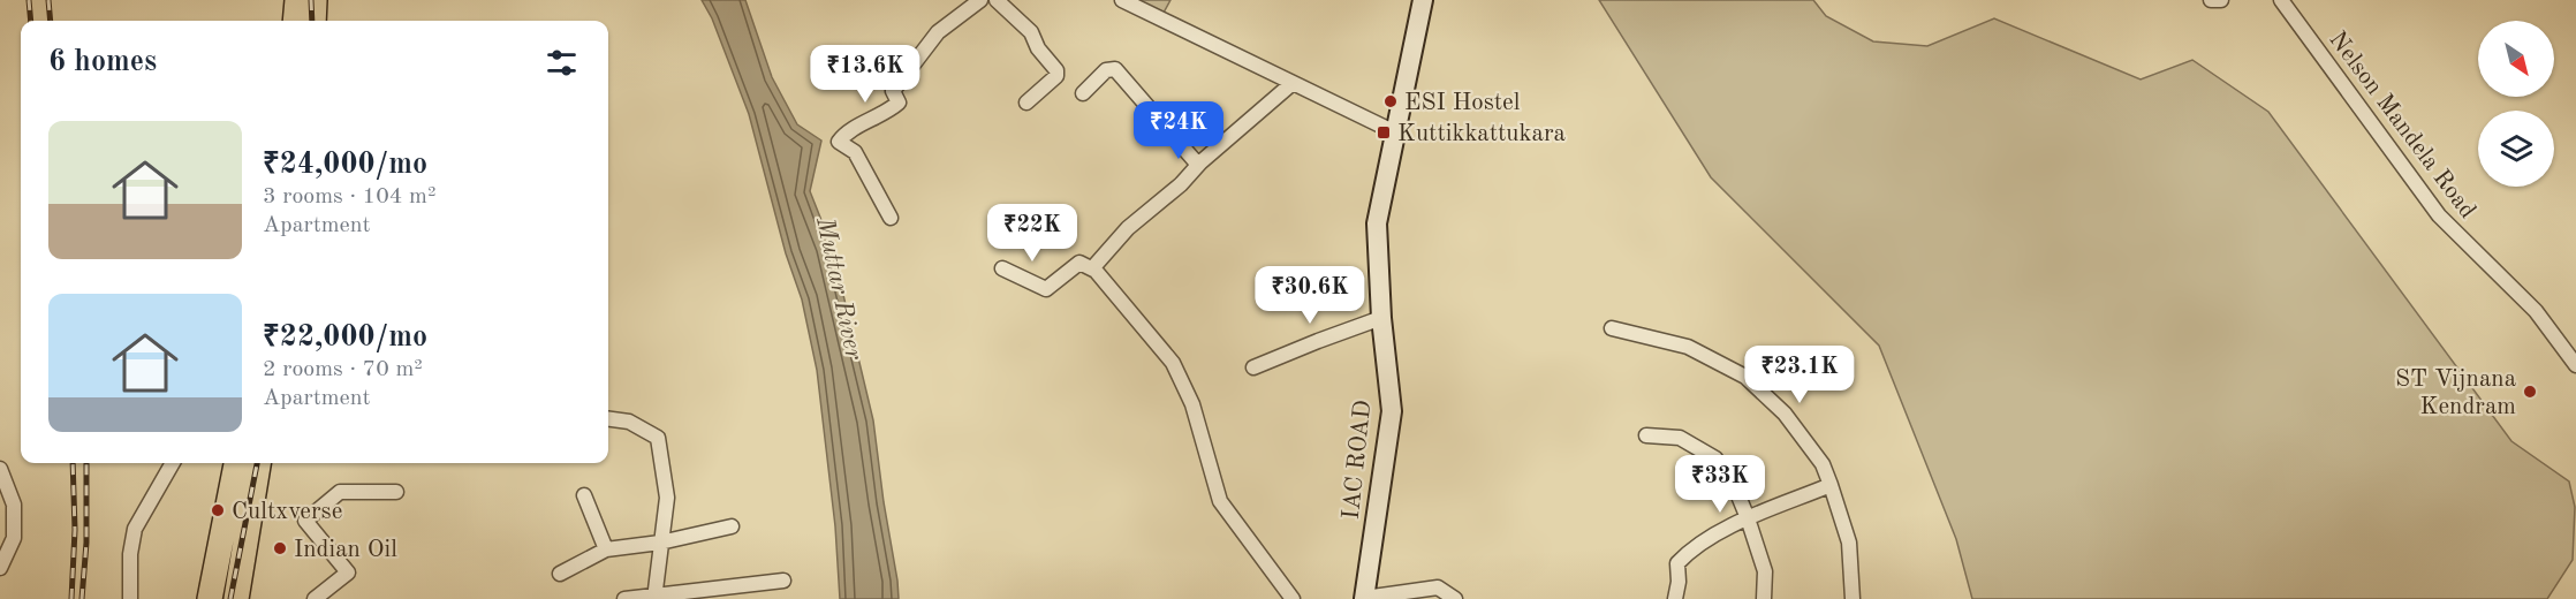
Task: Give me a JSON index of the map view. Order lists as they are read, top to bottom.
{
  "streets": {
    "main road": ["IAC ROAD"],
    "street": ["Nelson Mandela Road"]
  },
  "water": ["Muttar River"],
  "places": {
    "other": [
      "ESI Hostel",
      "ST Vijnana Kendram",
      "Cultxverse",
      "Indian Oil"
    ],
    "transit": ["Kuttikkattukara"]
  },
  "north": "bottom right",
  "page": {
    "heading": "6 homes",
    "price": [
      "₹13.6K",
      "₹24K",
      "₹22K",
      "₹30.6K",
      "₹23.1K",
      "₹33K"
    ],
    "list": [
      {
        "name": "₹24,000/mo",
        "note": "3 rooms · 104 m² · Apartment"
      },
      {
        "name": "₹22,000/mo",
        "note": "2 rooms · 70 m² · Apartment"
      }
    ]
  }
}
